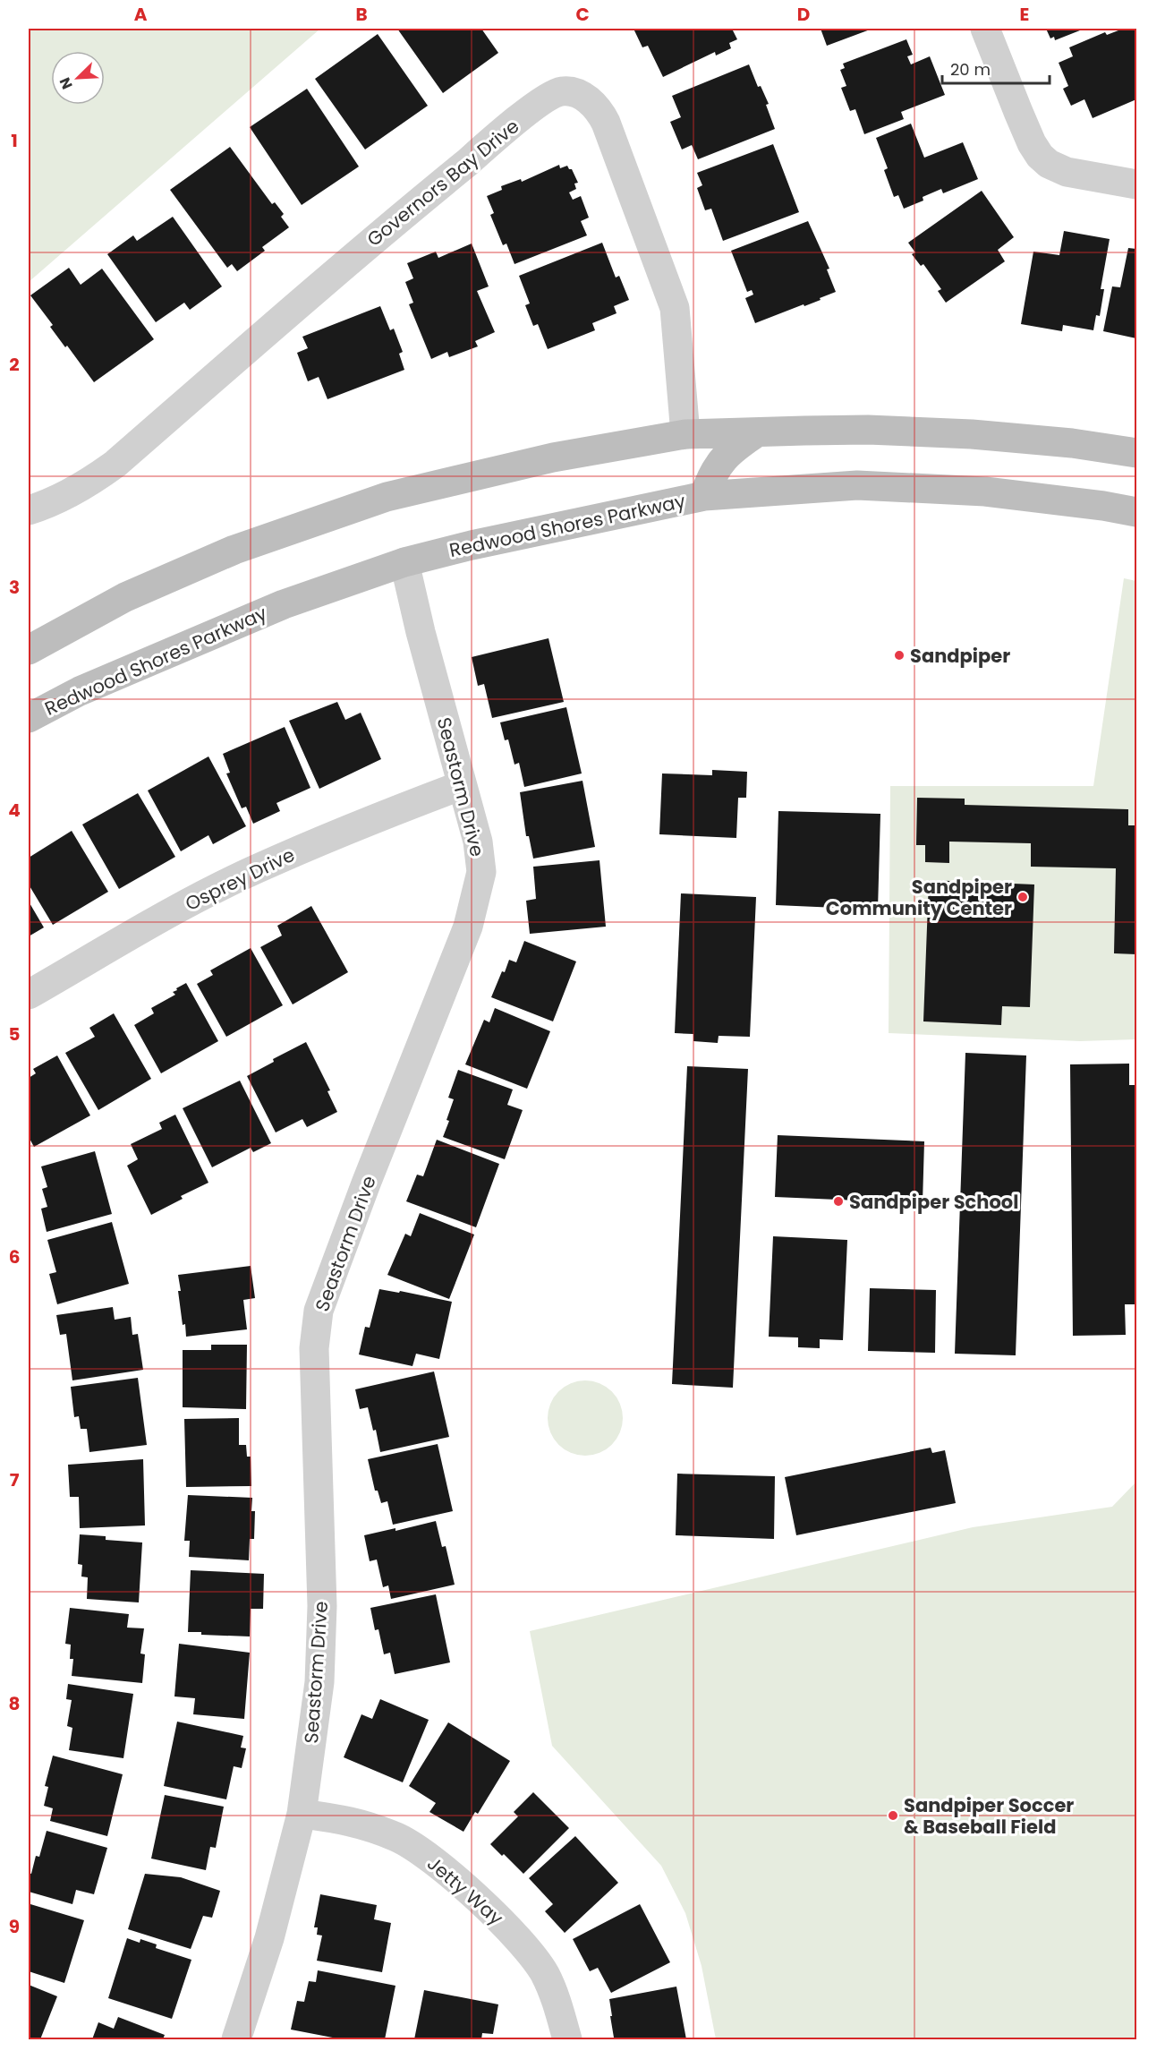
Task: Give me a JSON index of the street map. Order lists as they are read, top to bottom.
{
  "streets": {
    "main road": ["Redwood Shores Parkway"],
    "street": [
      "Governors Bay Drive",
      "Seastorm Drive",
      "Osprey Drive",
      "Jetty Way"
    ]
  },
  "crossings": [
    ["Redwood Shores Parkway", "Seastorm Drive"],
    ["Seastorm Drive", "Osprey Drive"],
    ["Seastorm Drive", "Jetty Way"]
  ],
  "places": [
    "Sandpiper",
    "Sandpiper Community Center",
    "Sandpiper School",
    "Sandpiper Soccer & Baseball Field"
  ],
  "scale_bar": "20 m",
  "north": "bottom left",
  "grid": {
    "columns": [
      "A",
      "B",
      "C",
      "D",
      "E"
    ],
    "rows": [
      "1",
      "2",
      "3",
      "4",
      "5",
      "6",
      "7",
      "8",
      "9"
    ]
  }
}
